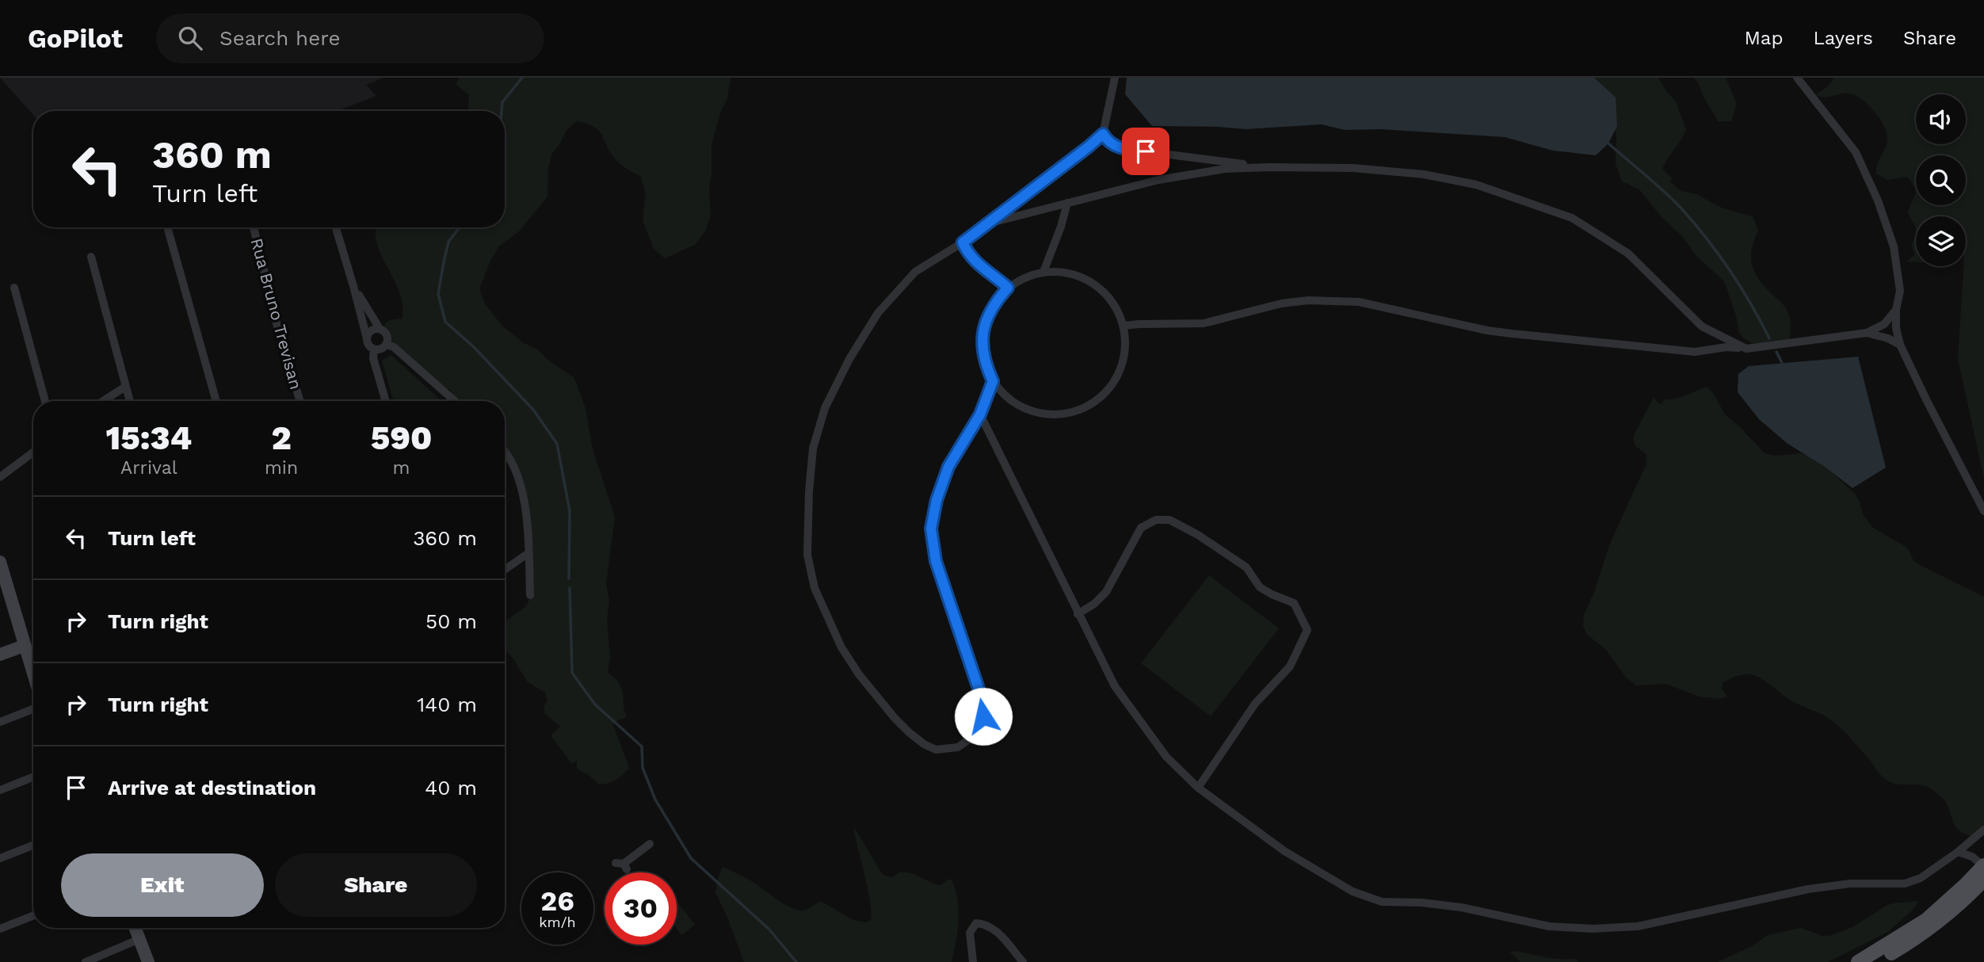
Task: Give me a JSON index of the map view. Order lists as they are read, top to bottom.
{
  "streets": {
    "street": ["Rua Bruno Trevisan"]
  },
  "page": {
    "header": "GoPilot",
    "search": "Search here",
    "nav": ["Map", "Layers", "Share"],
    "turn": ["360 m", "Turn left"],
    "eta": [
      "15:34",
      "Arrival",
      "2",
      "min",
      "590",
      "m"
    ],
    "list": [
      {
        "name": "Turn left",
        "value": "360 m"
      },
      {
        "name": "Turn right",
        "value": "50 m"
      },
      {
        "name": "Turn right",
        "value": "140 m"
      },
      {
        "name": "Arrive at destination",
        "value": "40 m"
      }
    ],
    "buttons": ["Exit", "Share"],
    "speed": "26 km/h",
    "limit": "30"
  }
}
